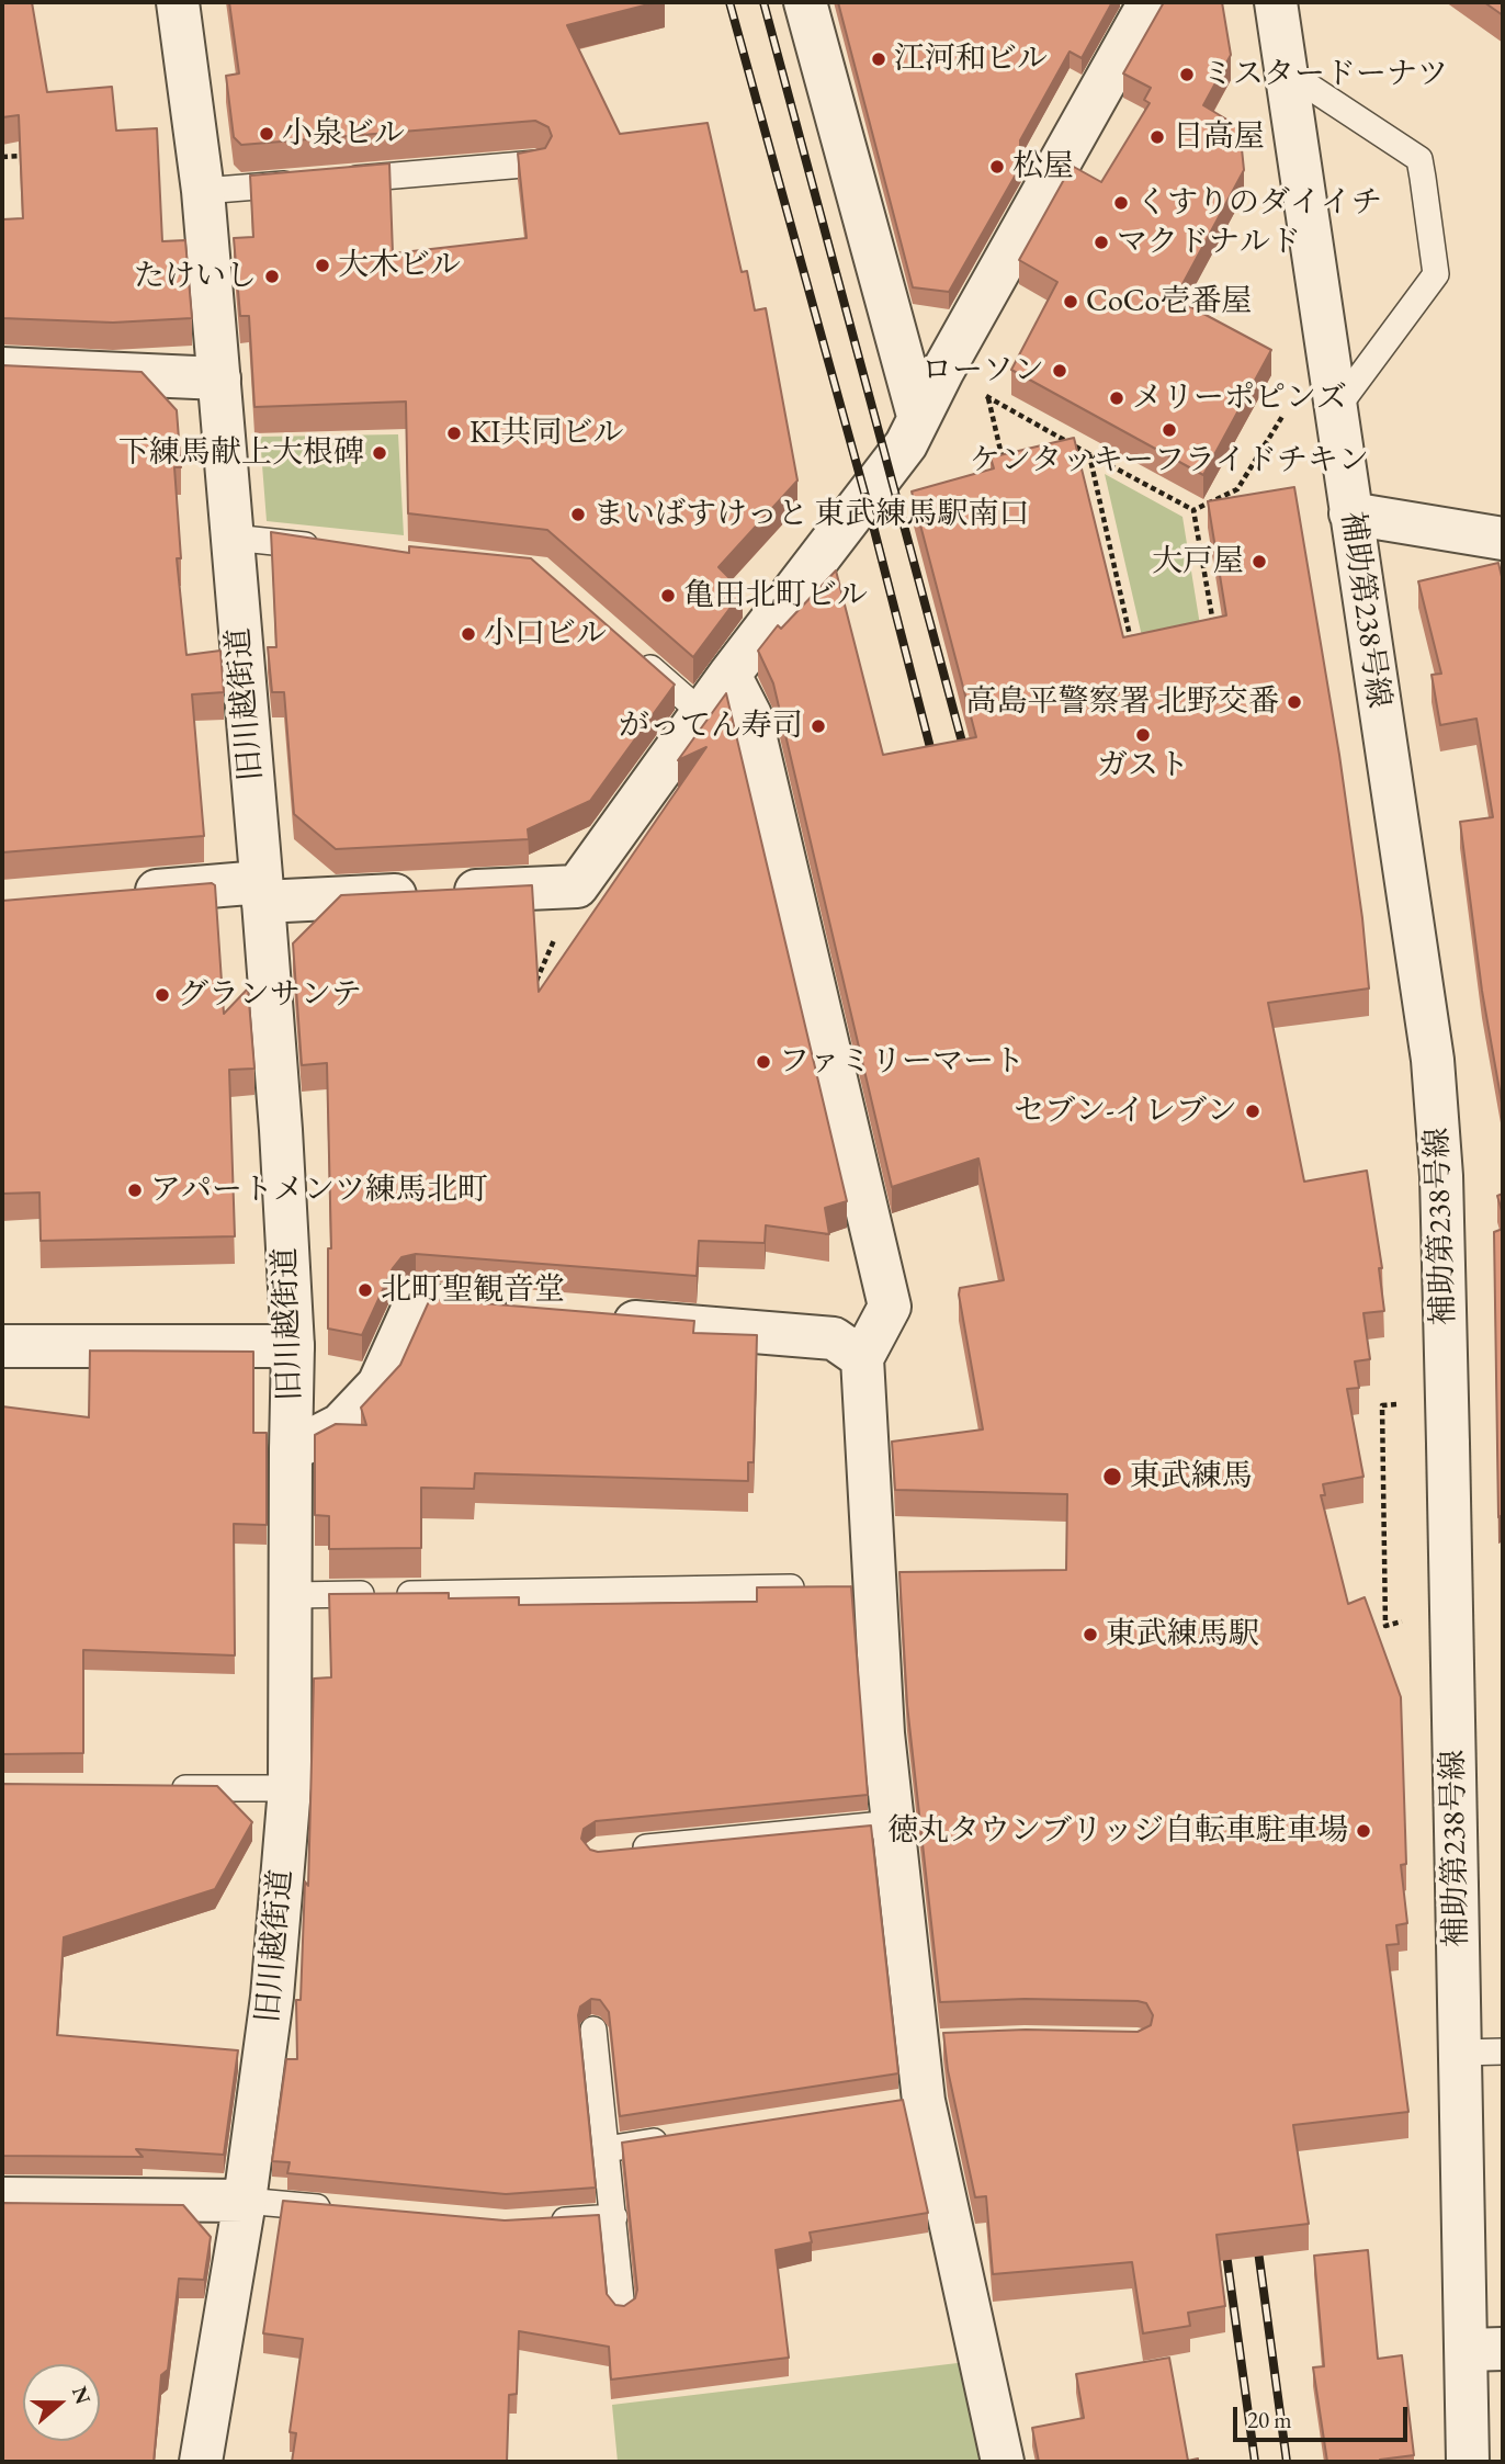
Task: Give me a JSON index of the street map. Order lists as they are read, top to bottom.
{
  "streets": {
    "street": ["補助第238号線", "旧川越街道"]
  },
  "places": [
    "江河和ビル",
    "ミスタードーナツ",
    "小泉ビル",
    "日高屋",
    "松屋",
    "くすりのダイイチ",
    "マクドナルド",
    "大木ビル",
    "たけいし",
    "CoCo壱番屋",
    "ローソン",
    "メリーポピンズ",
    "ケンタッキーフライドチキン",
    "KI共同ビル",
    "下練馬献上大根碑",
    "まいばすけっと 東武練馬駅南口",
    "大戸屋",
    "亀田北町ビル",
    "小口ビル",
    "高島平警察署 北野交番",
    "がってん寿司",
    "ガスト",
    "グランサンテ",
    "ファミリーマート",
    "セブン-イレブン",
    "アパートメンツ練馬北町",
    "北町聖観音堂",
    "東武練馬",
    "東武練馬駅",
    "徳丸タウンブリッジ自転車駐車場"
  ],
  "scale_bar": "20 m",
  "north": "right"
}
